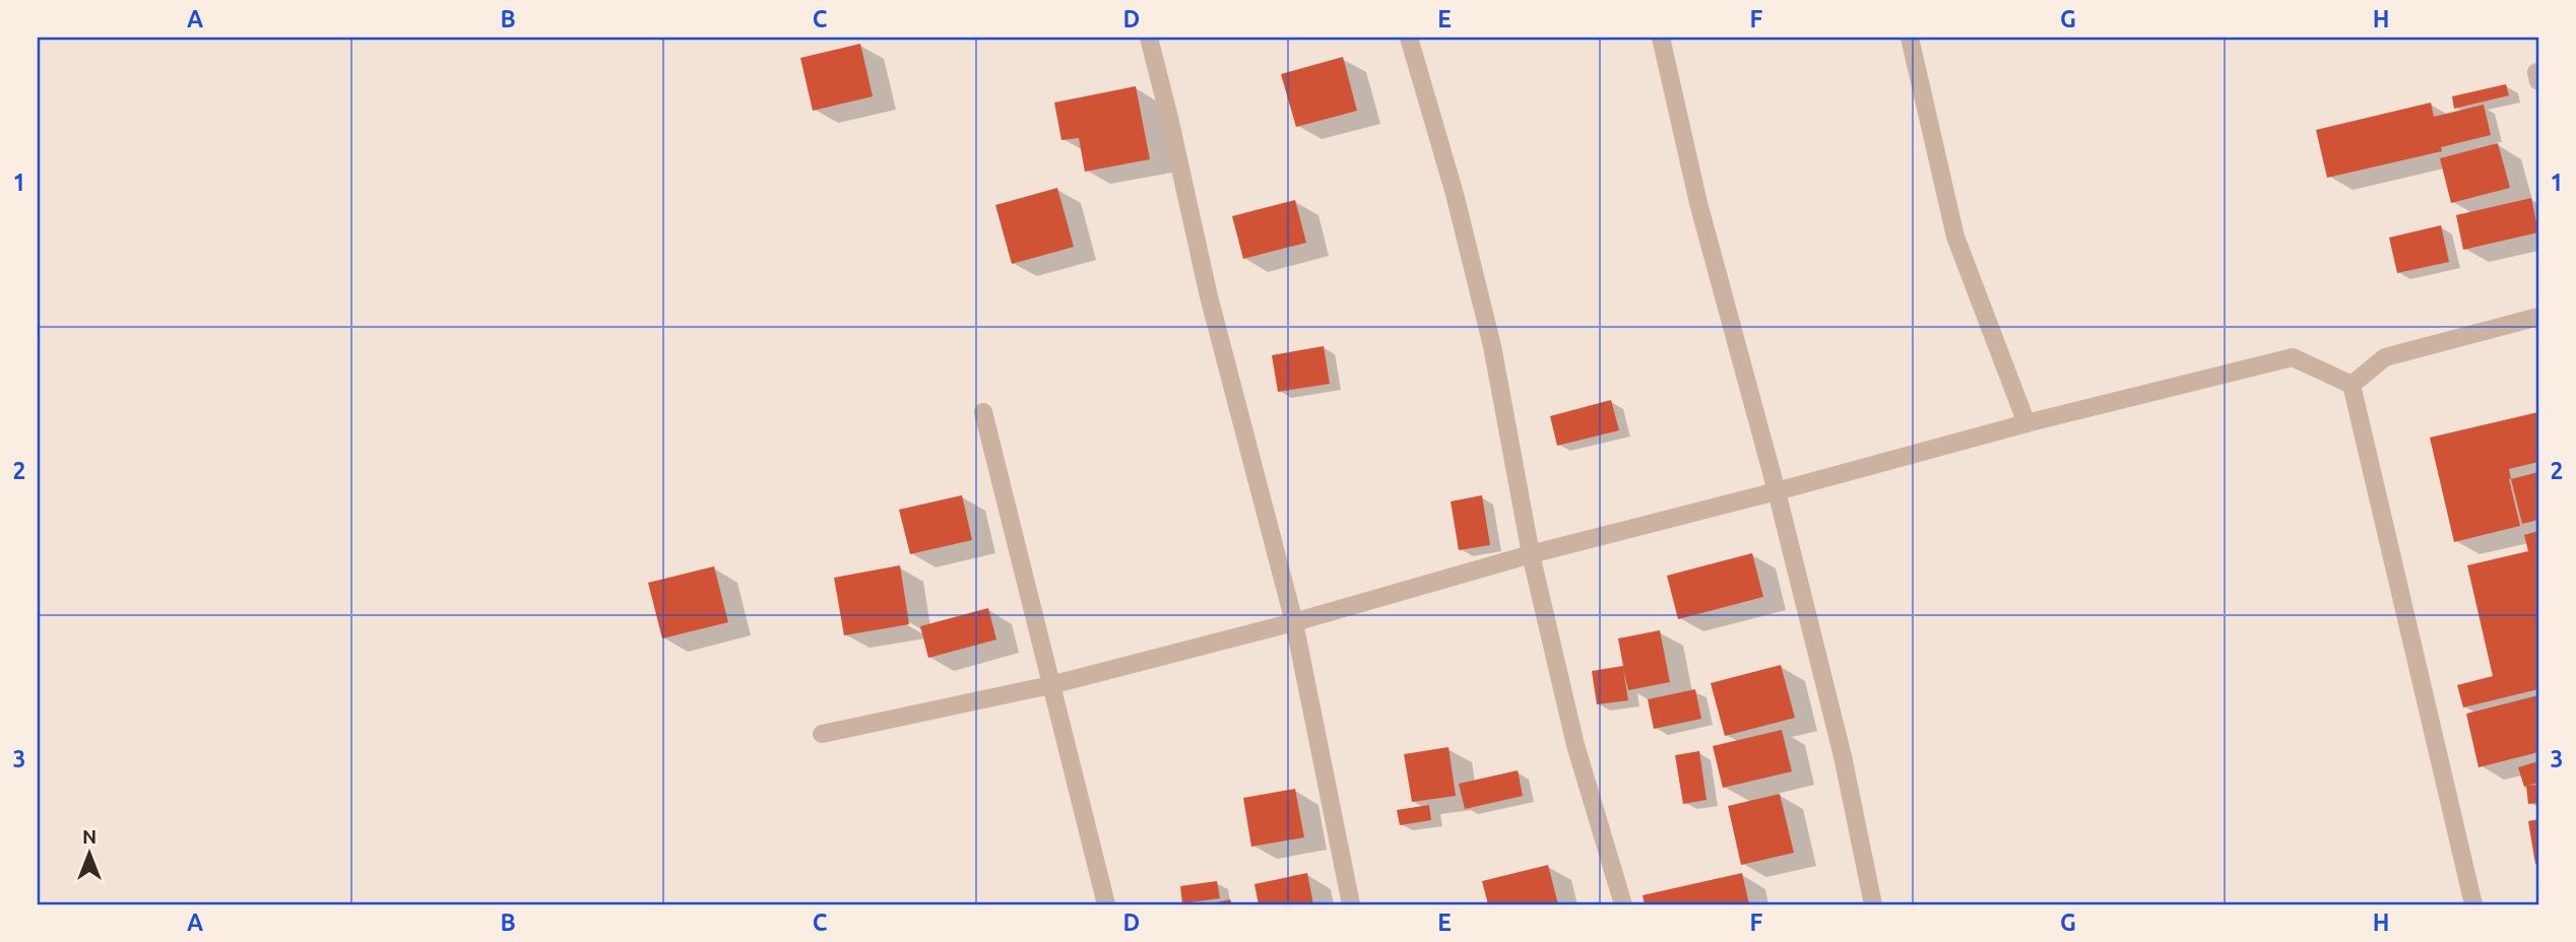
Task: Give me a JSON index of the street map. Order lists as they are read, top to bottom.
{
  "north": "top",
  "grid": {
    "columns": [
      "A",
      "B",
      "C",
      "D",
      "E",
      "F",
      "G",
      "H"
    ],
    "rows": ["1", "2", "3"]
  }
}
